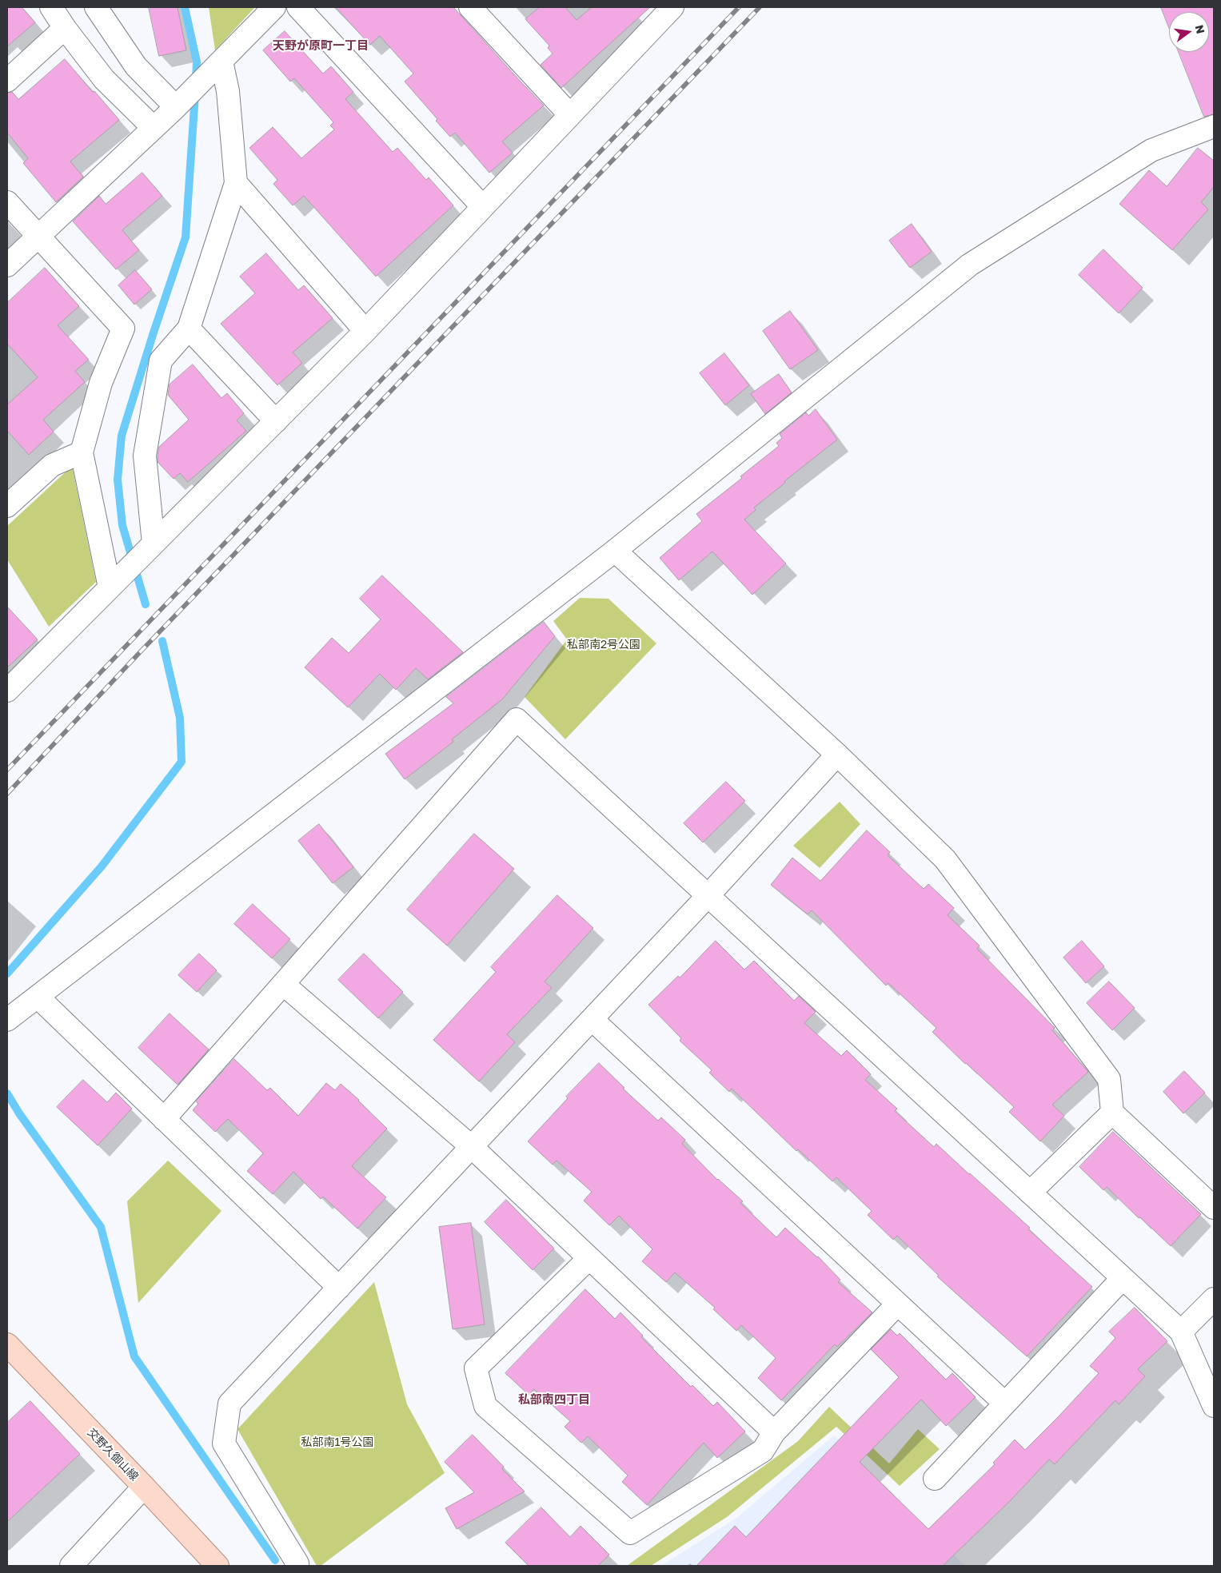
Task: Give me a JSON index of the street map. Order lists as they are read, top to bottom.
{
  "streets": {
    "main road": ["交野久御山線"]
  },
  "districts": ["天野が原町一丁目", "私部南四丁目"],
  "parks": ["私部南2号公園", "私部南1号公園"],
  "north": "right"
}
